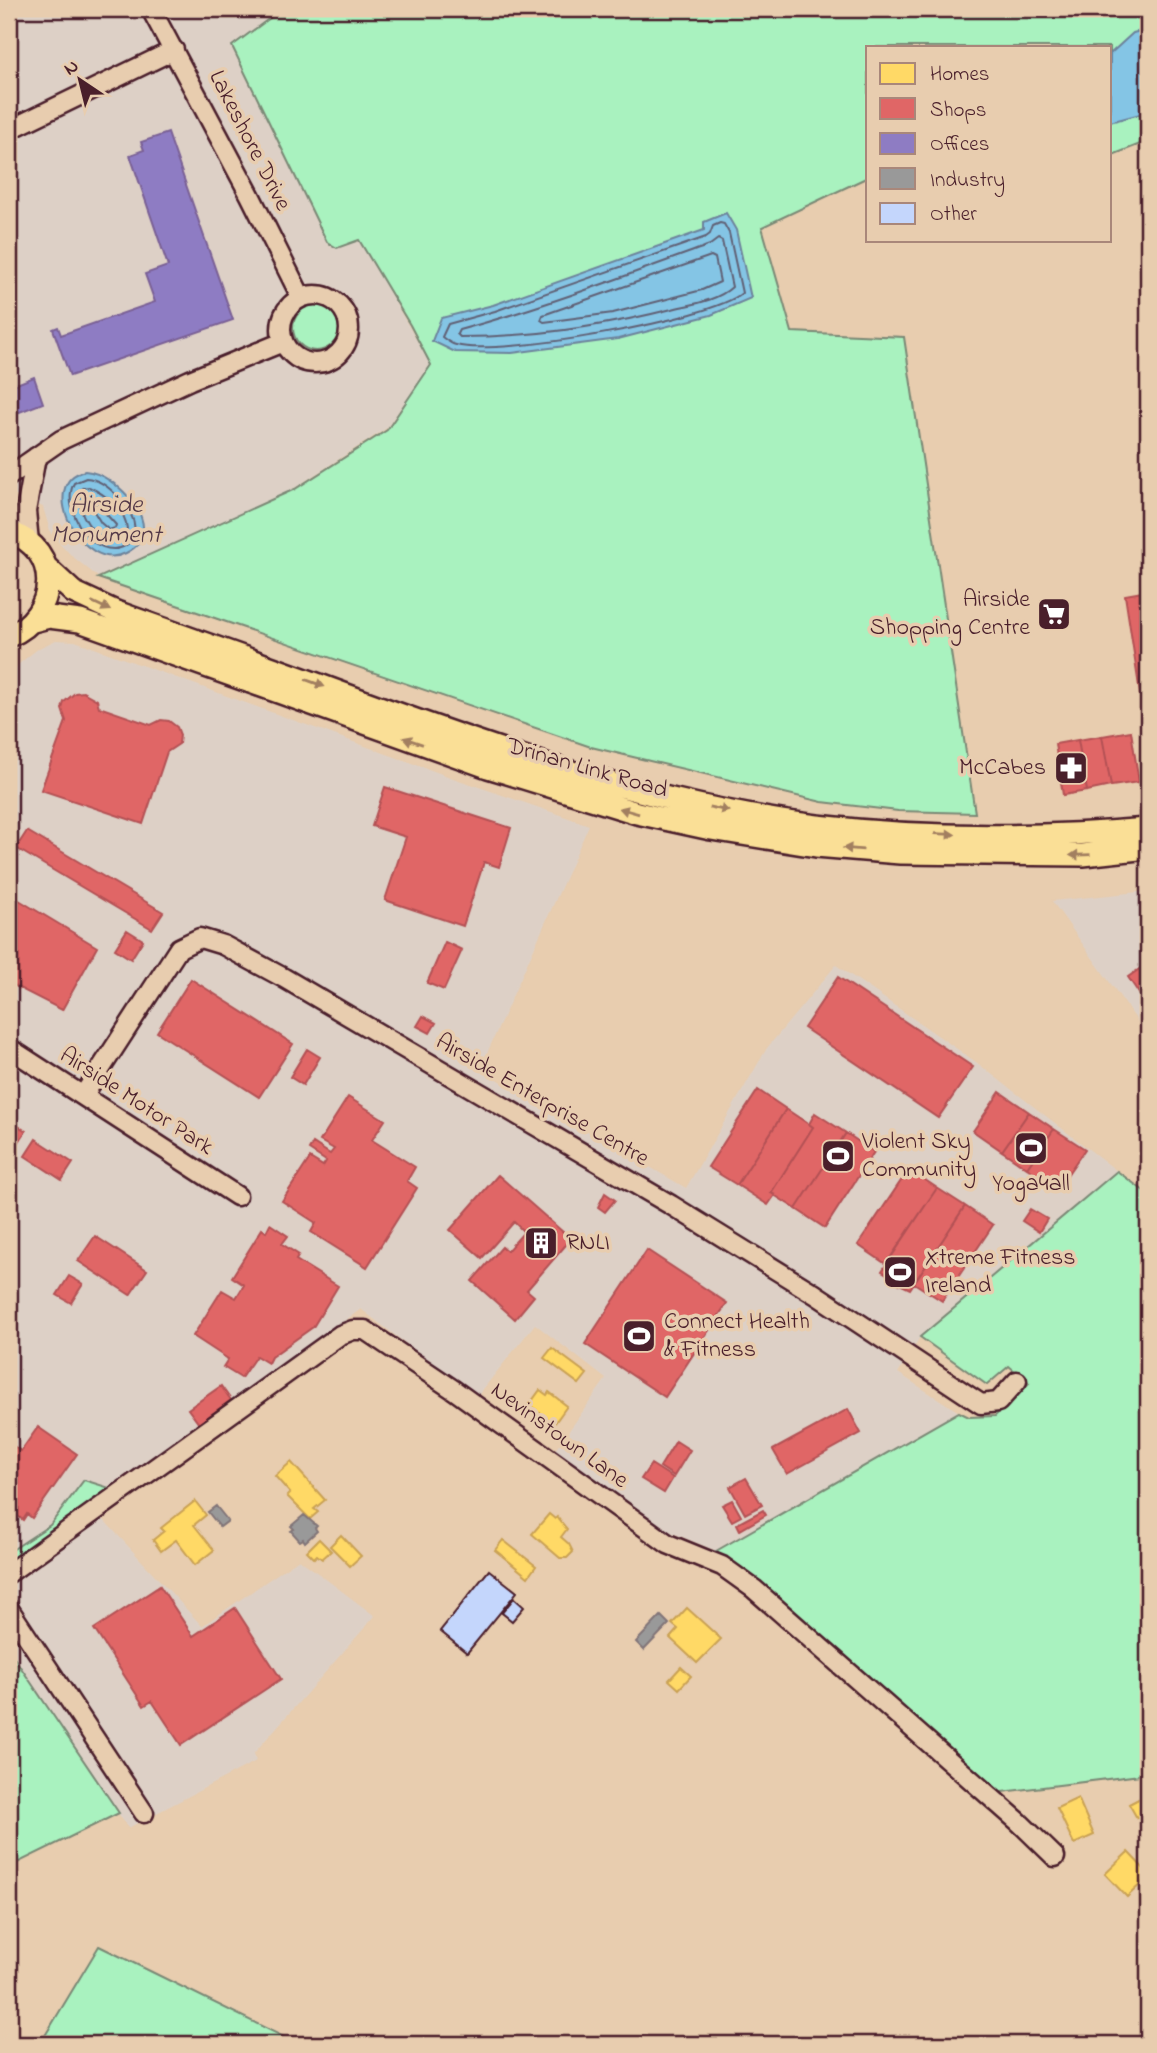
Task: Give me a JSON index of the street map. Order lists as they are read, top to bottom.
{
  "streets": {
    "main road": ["Drinan Link Road"],
    "street": [
      "Lakeshore Drive",
      "Airside Enterprise Centre",
      "Airside Motor Park",
      "Nevinstown Lane"
    ]
  },
  "crossings": [
    ["Airside Enterprise Centre", "Airside Motor Park"]
  ],
  "water": ["Airside Monument"],
  "places": {
    "supermarket": ["Airside Shopping Centre"],
    "pharmacy": ["McCabes"],
    "sports": [
      "Yoga4all",
      "Violent Sky Community",
      "Xtreme Fitness Ireland",
      "Connect Health & Fitness"
    ],
    "building": ["RNLI"]
  },
  "legend": [
    "Homes",
    "Shops",
    "Offices",
    "Industry",
    "Other"
  ],
  "north": "top left"
}
